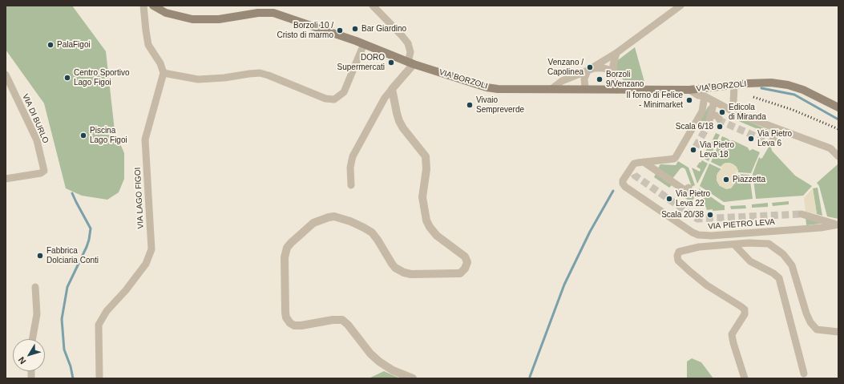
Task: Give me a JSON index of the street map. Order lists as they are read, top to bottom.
{
  "streets": {
    "main road": ["VIA BORZOLI"],
    "street": ["VIA DI BURLO", "VIA LAGO FIGOI", "VIA PIETRO LEVA"]
  },
  "places": [
    "Bar Giardino",
    "Borzoli 10 / Cristo di marmo",
    "PalaFigoi",
    "DORO Supermercati",
    "Venzano / Capolinea",
    "Centro Sportivo Lago Figoi",
    "Borzoli 9/Venzano",
    "Il forno di Felice - Minimarket",
    "Vivaio Sempreverde",
    "Edicola di Miranda",
    "Scala 6/18",
    "Piscina Lago Figoi",
    "Via Pietro Leva 6",
    "Via Pietro Leva 18",
    "Piazzetta",
    "Via Pietro Leva 22",
    "Scala 20/38",
    "Fabbrica Dolciaria Conti"
  ],
  "north": "bottom left"
}
